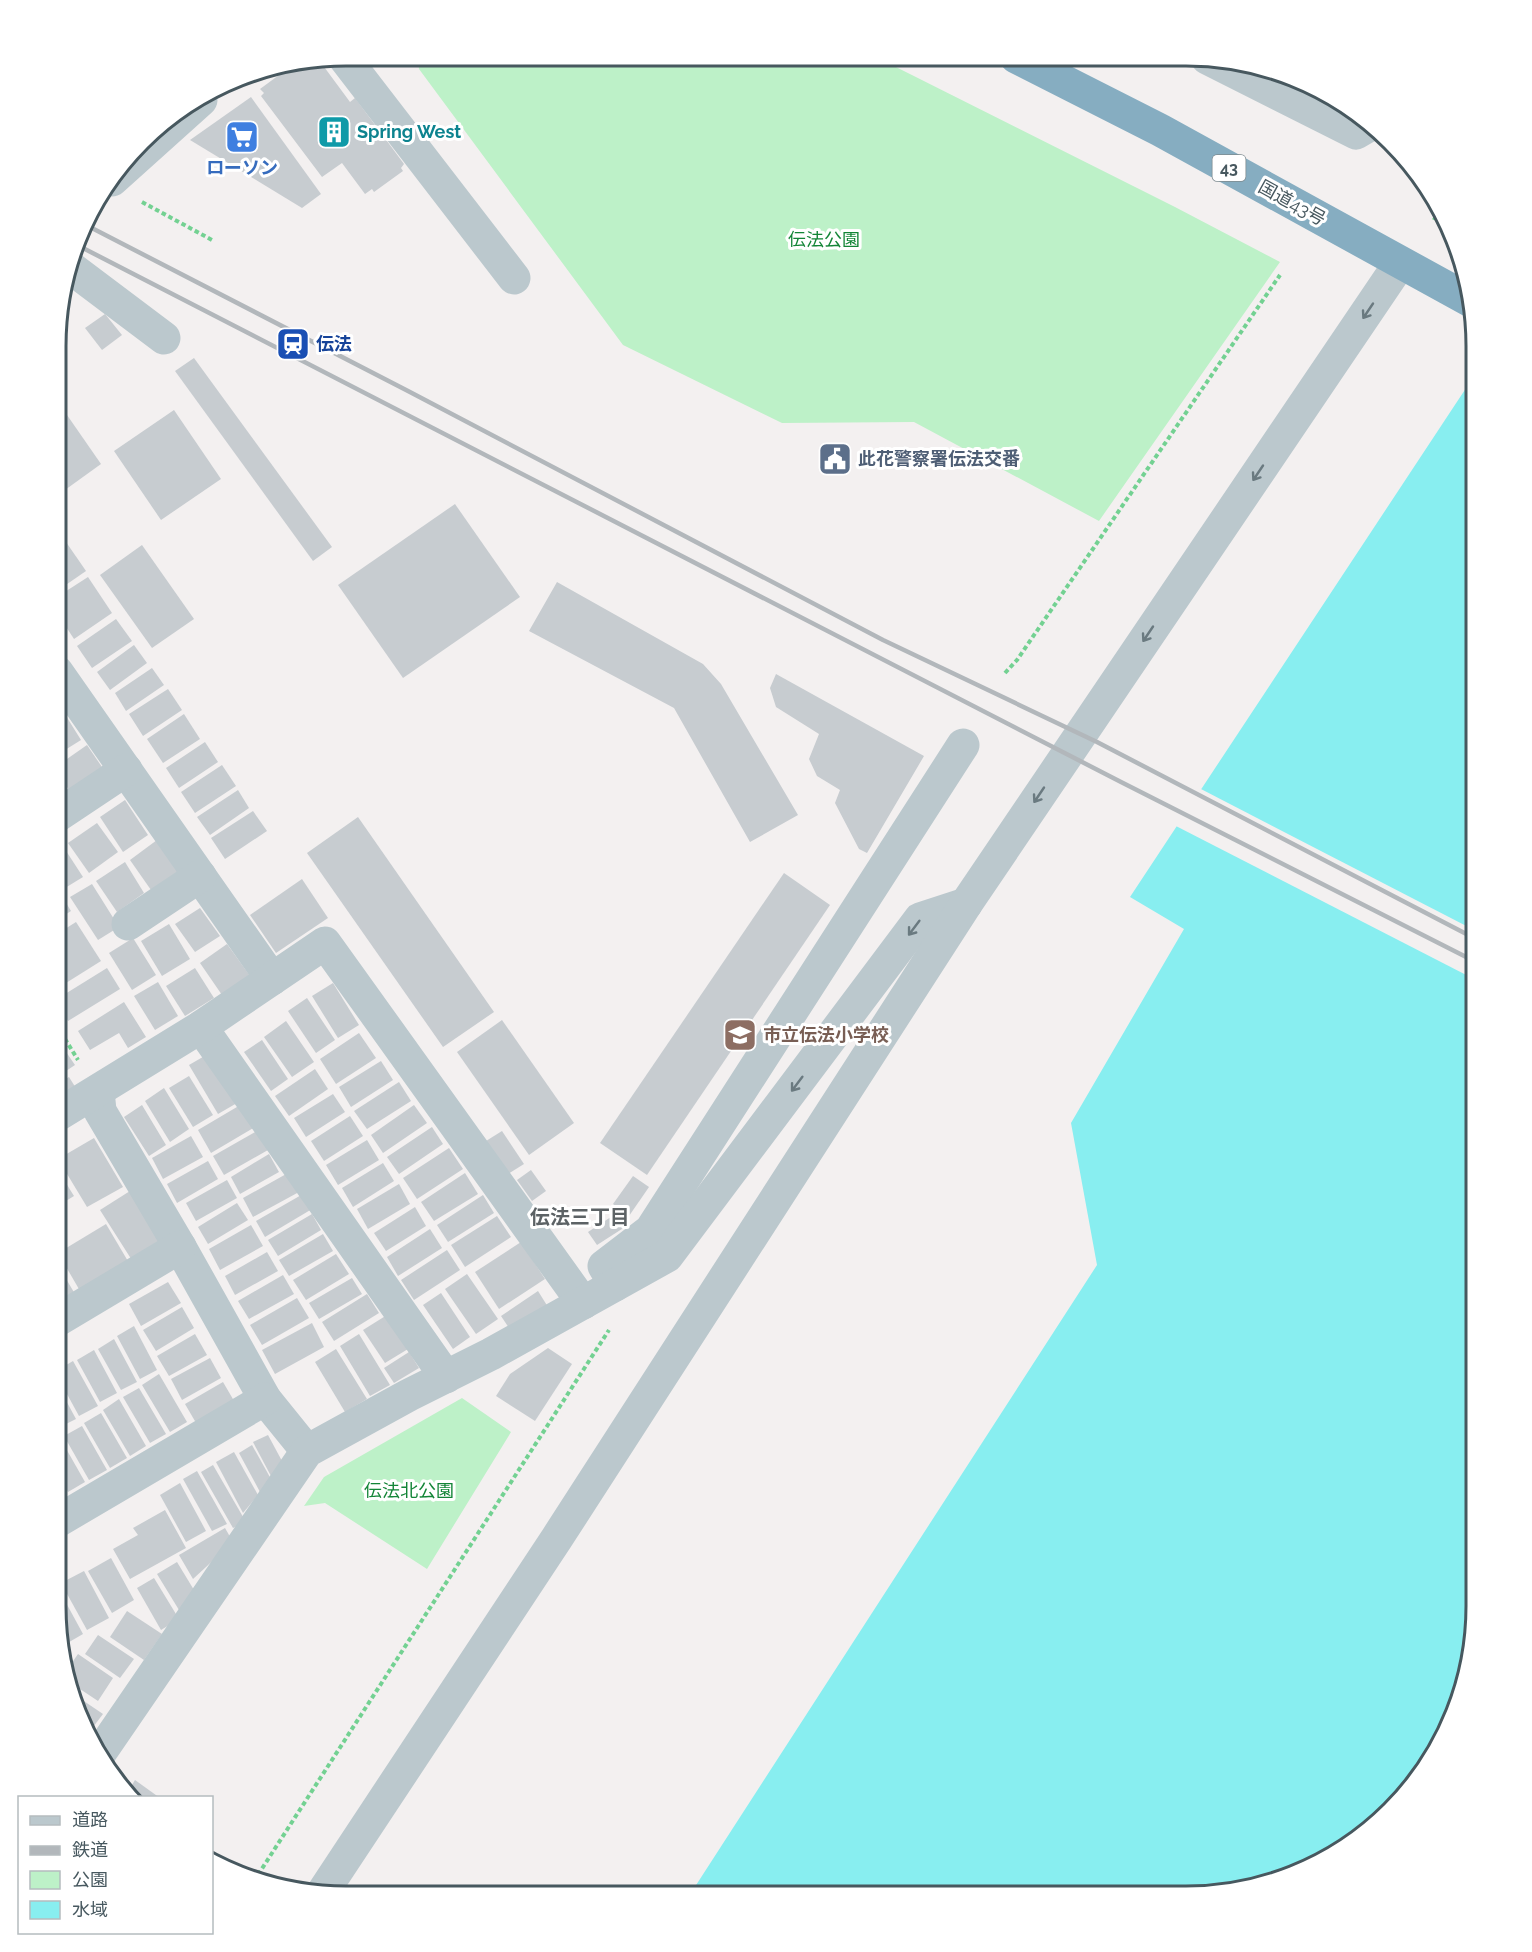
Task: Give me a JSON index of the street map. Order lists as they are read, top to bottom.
{
  "streets": {
    "highway": ["43", "国道43号"]
  },
  "districts": ["伝法三丁目"],
  "parks": ["伝法公園", "伝法北公園"],
  "places": {
    "building": ["Spring West"],
    "supermarket": ["ローソン"],
    "station": ["伝法"],
    "public building": ["此花警察署伝法交番"],
    "school or university": ["市立伝法小学校"]
  },
  "legend": [
    "道路",
    "鉄道",
    "公園",
    "水域"
  ]
}
